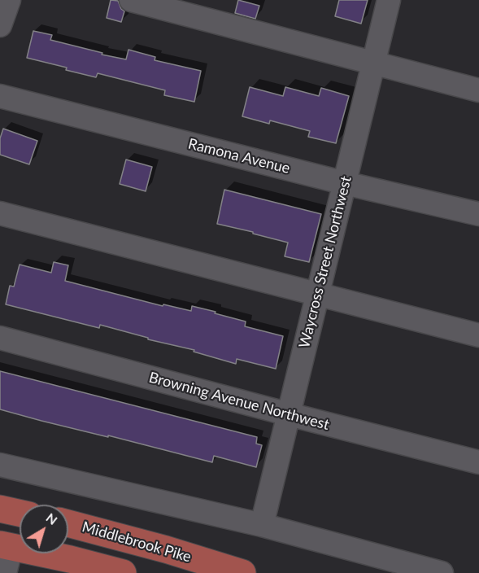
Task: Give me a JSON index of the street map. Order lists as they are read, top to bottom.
{
  "streets": {
    "main road": ["Middlebrook Pike"],
    "street": ["Ramona Avenue", "Waycross Street Northwest", "Browning Avenue Northwest"]
  },
  "crossings": [
    ["Ramona Avenue", "Waycross Street Northwest"],
    ["Waycross Street Northwest", "Browning Avenue Northwest"]
  ],
  "north": "top right"
}
